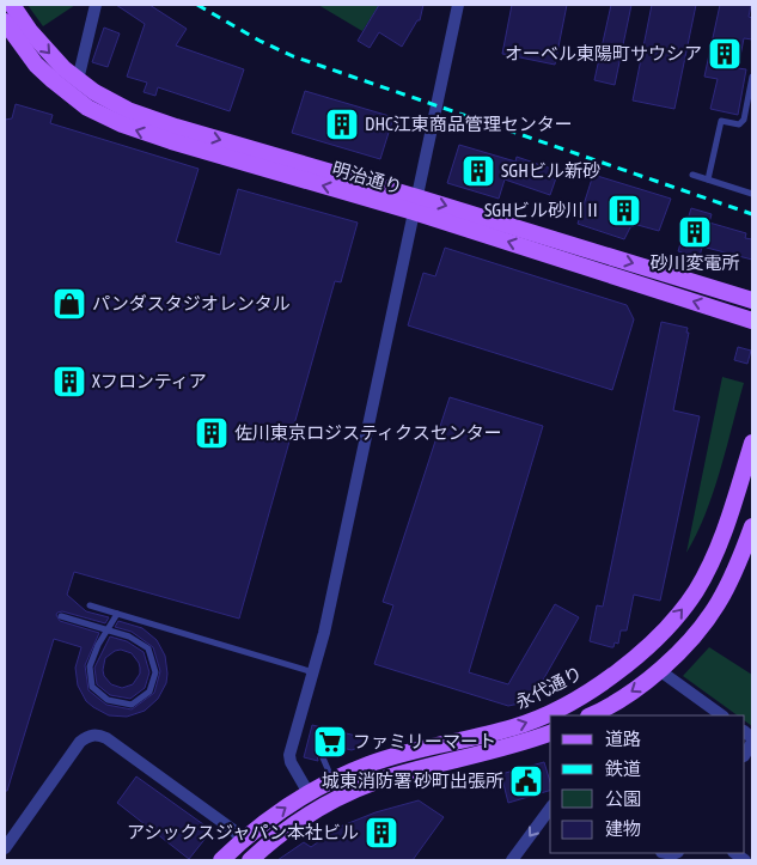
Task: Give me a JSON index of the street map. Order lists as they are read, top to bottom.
{
  "streets": {
    "main road": ["明治通り", "永代通り"]
  },
  "places": {
    "building": [
      "オーベル東陽町サウシア",
      "DHC江東商品管理センター",
      "SGHビル新砂",
      "SGHビル砂川Ⅱ",
      "砂川変電所",
      "Xフロンティア",
      "佐川東京ロジスティクスセンター",
      "アシックスジャパン本社ビル"
    ],
    "shop": ["パンダスタジオレンタル"],
    "supermarket": ["ファミリーマート"],
    "public building": ["城東消防署 砂町出張所"]
  },
  "legend": [
    "道路",
    "鉄道",
    "公園",
    "建物"
  ]
}
